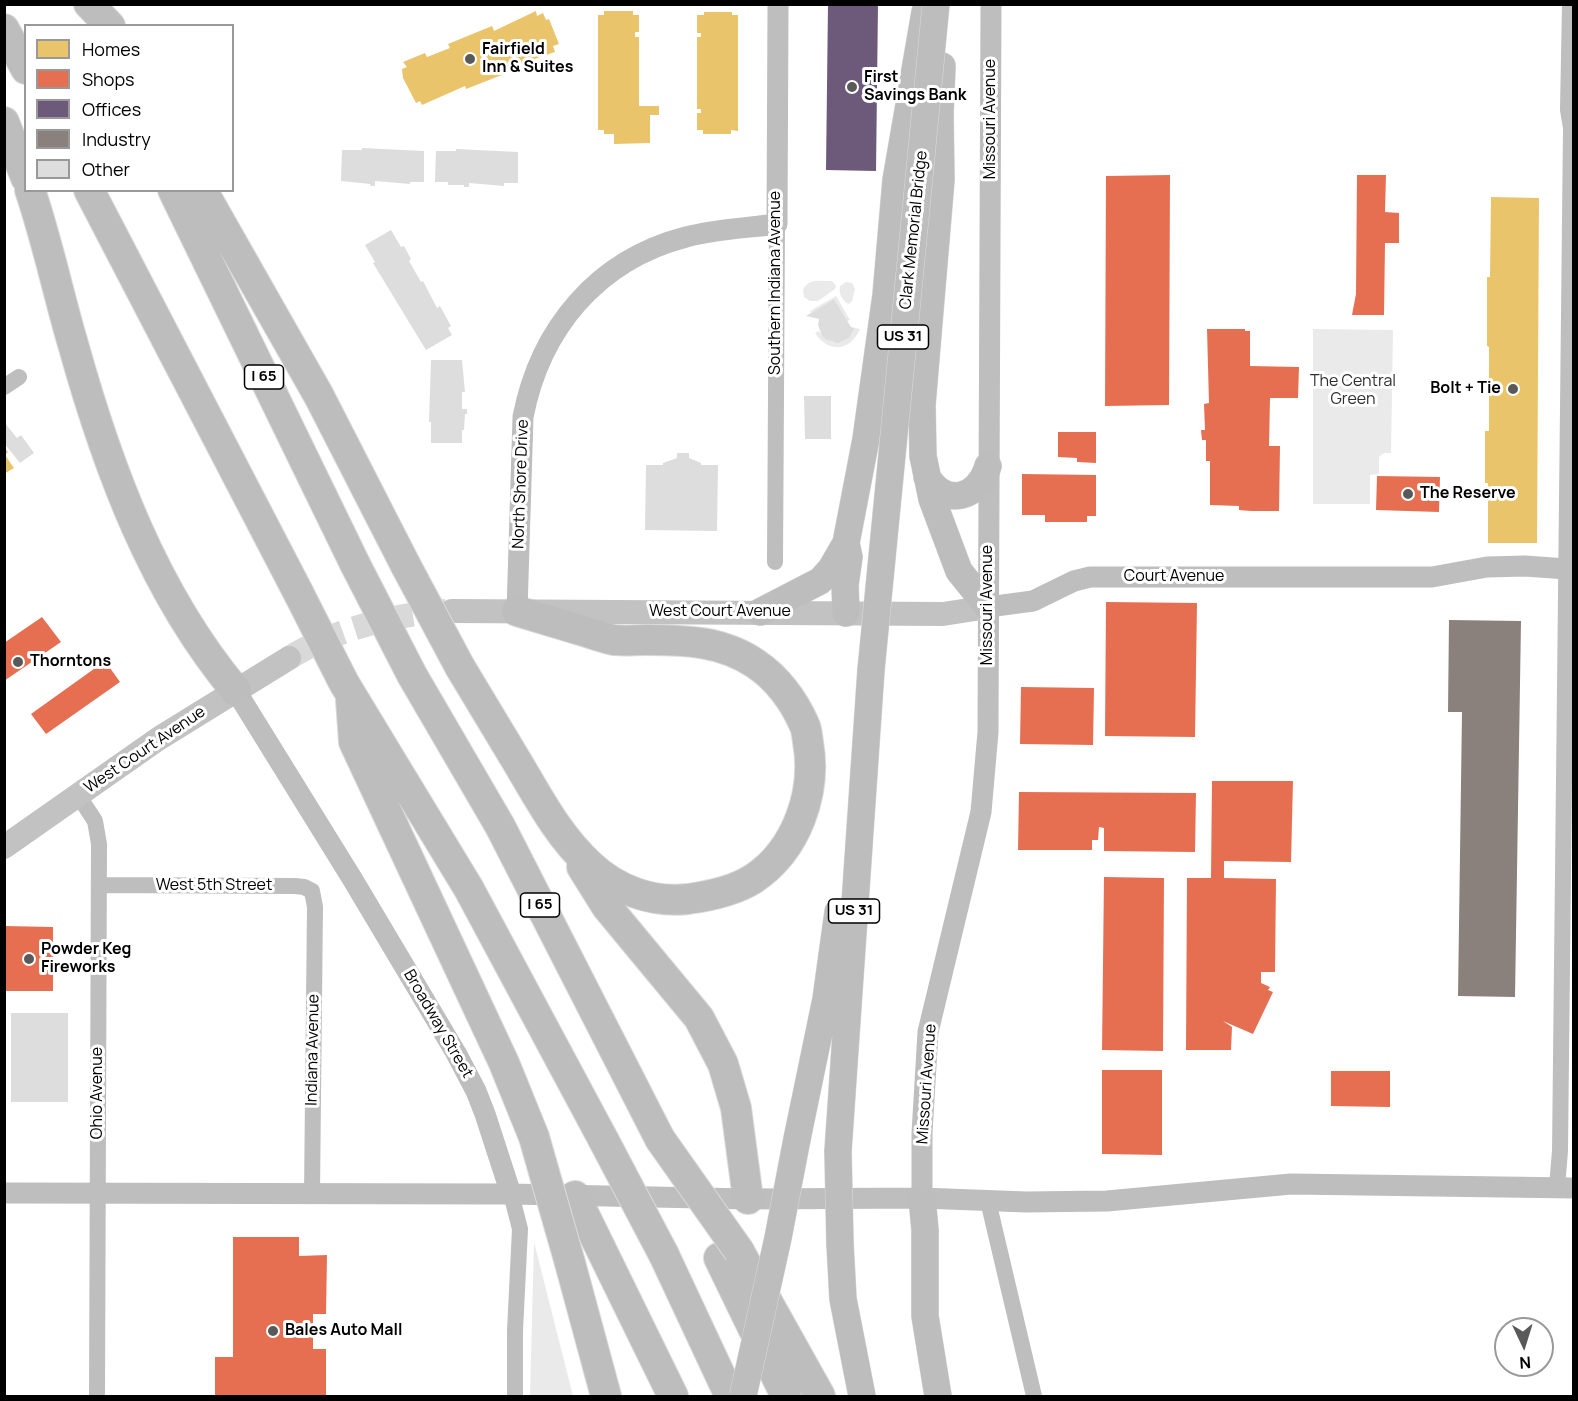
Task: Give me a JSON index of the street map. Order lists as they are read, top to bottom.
{
  "streets": {
    "highway": ["I 65"],
    "main road": ["Clark Memorial Bridge", "US 31", "West Court Avenue"],
    "street": [
      "Missouri Avenue",
      "Southern Indiana Avenue",
      "North Shore Drive",
      "Court Avenue",
      "West 5th Street",
      "Broadway Street",
      "Indiana Avenue",
      "Ohio Avenue"
    ]
  },
  "crossings": [
    ["Missouri Avenue", "Court Avenue"],
    ["Missouri Avenue", "West Court Avenue"],
    ["Clark Memorial Bridge", "US 31"],
    ["Southern Indiana Avenue", "North Shore Drive"],
    ["North Shore Drive", "West Court Avenue"],
    ["Court Avenue", "West Court Avenue"],
    ["West Court Avenue", "Broadway Street"],
    ["West Court Avenue", "Ohio Avenue"],
    ["West 5th Street", "Indiana Avenue"],
    ["West 5th Street", "Ohio Avenue"]
  ],
  "parks": ["The Central Green"],
  "places": [
    "Fairfield Inn & Suites",
    "First Savings Bank",
    "Bolt + Tie",
    "The Reserve",
    "Thorntons",
    "Powder Keg Fireworks",
    "Bales Auto Mall"
  ],
  "legend": [
    "Homes",
    "Shops",
    "Offices",
    "Industry",
    "Other"
  ],
  "north": "bottom"
}
